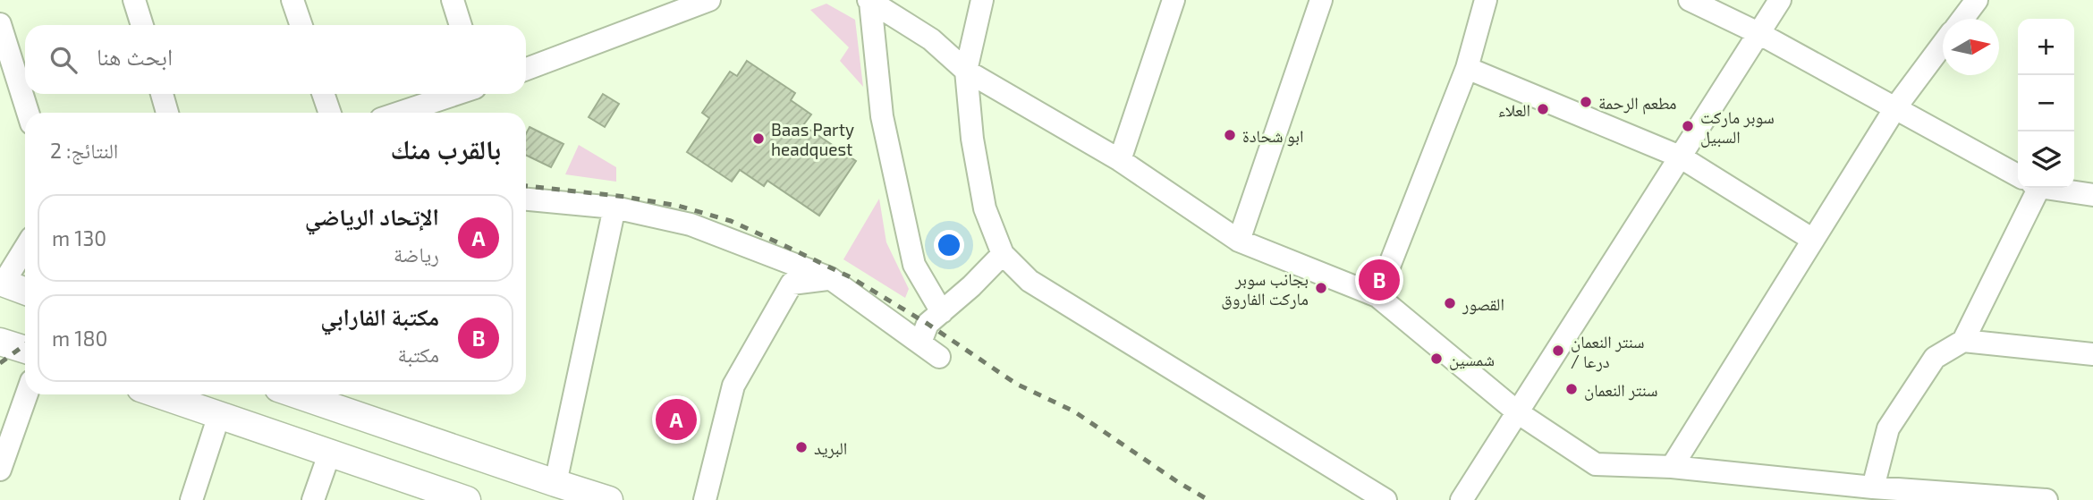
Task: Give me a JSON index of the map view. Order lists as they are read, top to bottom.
{
  "places": [
    "مطعم الرحمة",
    "العلاء",
    "سوبر ماركت السبيل",
    "ابو شحادة",
    "Baas Party headquest",
    "بجانب سوبر ماركت الفاروق",
    "القصور",
    "سنتر النعمان / درعا",
    "شمسين",
    "سنتر النعمان",
    "البريد"
  ],
  "north": "right",
  "page": {
    "map_buttons": ["+", "−"],
    "search": "ابحث هنا",
    "heading": ["بالقرب منك", "النتائج: 2"],
    "list": [
      {
        "mark": "A",
        "name": "الإتحاد الرياضي",
        "note": "رياضة",
        "value": "130 m"
      },
      {
        "mark": "B",
        "name": "مكتبة الفارابي",
        "note": "مكتبة",
        "value": "180 m"
      }
    ],
    "pins": ["B", "A"]
  }
}
